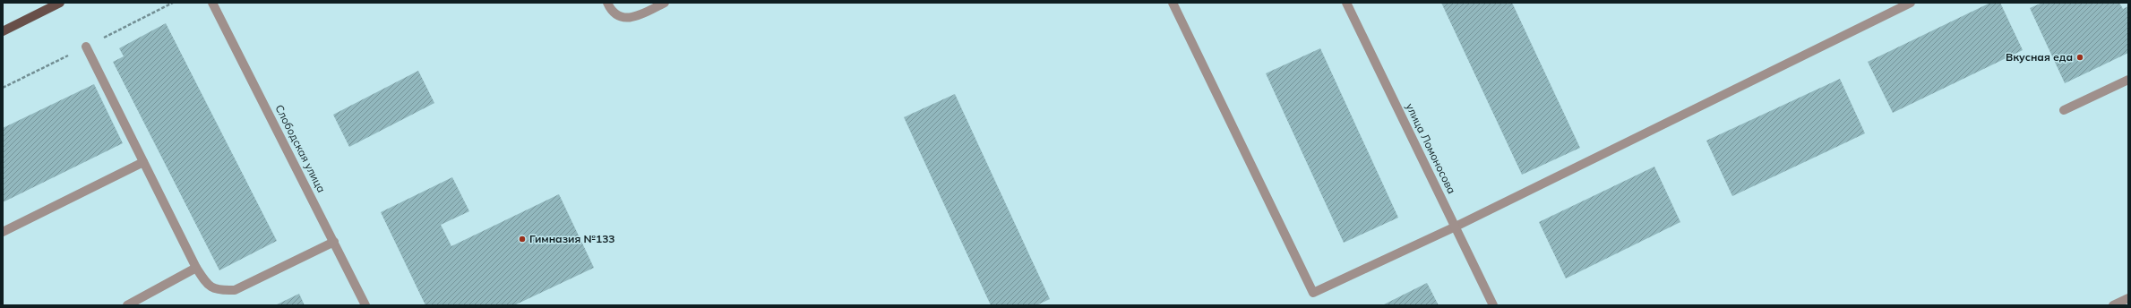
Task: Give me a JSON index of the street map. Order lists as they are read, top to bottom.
{
  "streets": {
    "street": ["Слободская улица", "улица Ломоносова"]
  },
  "places": ["Вкусная еда", "Гимназия №133"]
}
